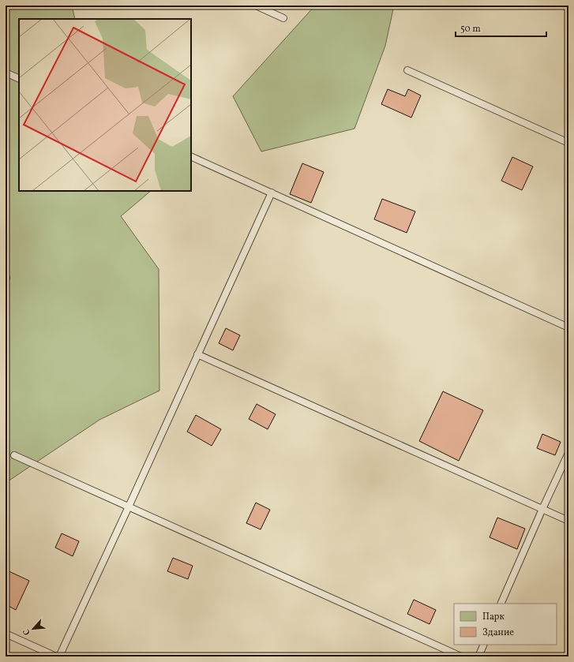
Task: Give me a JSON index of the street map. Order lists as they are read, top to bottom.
{
  "legend": ["Парк", "Здание"],
  "scale_bar": "50 m",
  "north": "bottom left"
}
